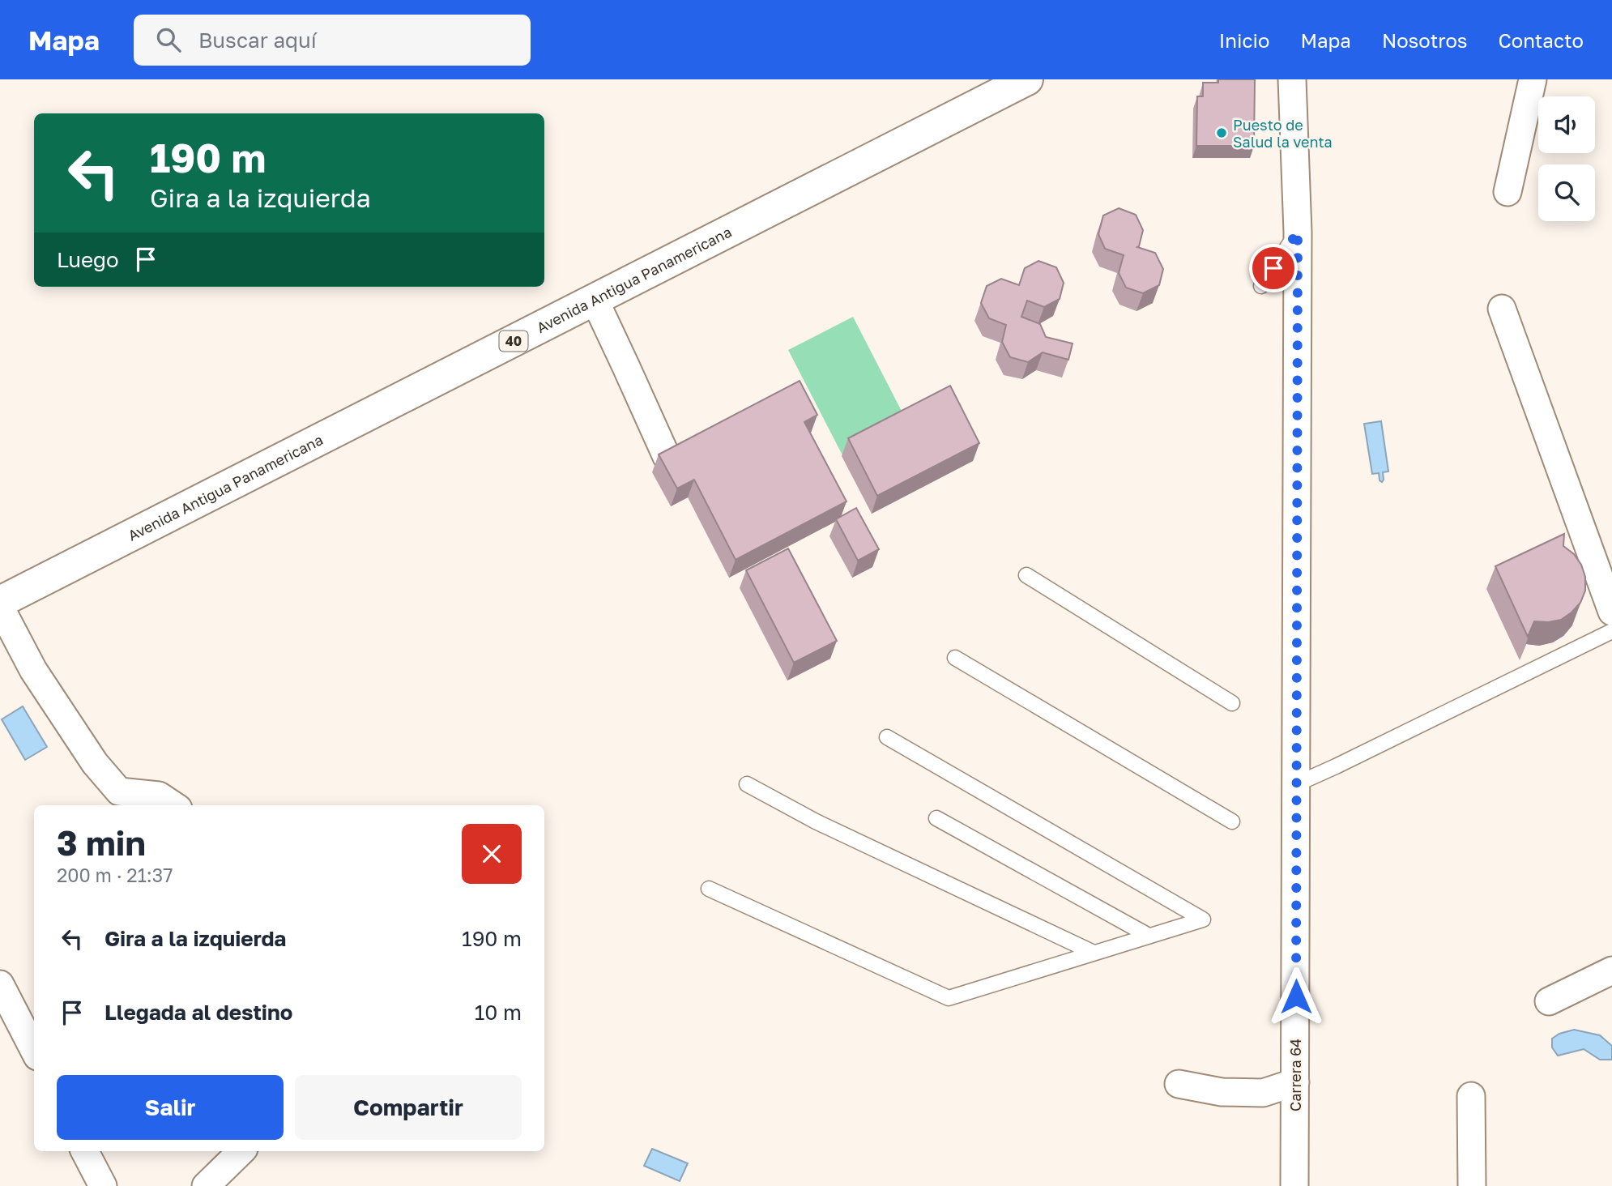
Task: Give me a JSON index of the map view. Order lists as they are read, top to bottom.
{
  "streets": {
    "main road": ["Avenida Antigua Panamericana", "40"],
    "street": ["Carrera 64"]
  },
  "places": ["Puesto de Salud la venta"],
  "page": {
    "header": "Mapa",
    "search": "Buscar aquí",
    "nav": [
      "Inicio",
      "Mapa",
      "Nosotros",
      "Contacto"
    ],
    "turn": ["190 m", "Gira a la izquierda"],
    "then": "Luego",
    "heading": ["3 min", "200 m · 21:37"],
    "list": [
      {
        "name": "Gira a la izquierda",
        "value": "190 m"
      },
      {
        "name": "Llegada al destino",
        "value": "10 m"
      }
    ],
    "buttons": ["Salir", "Compartir"]
  }
}
